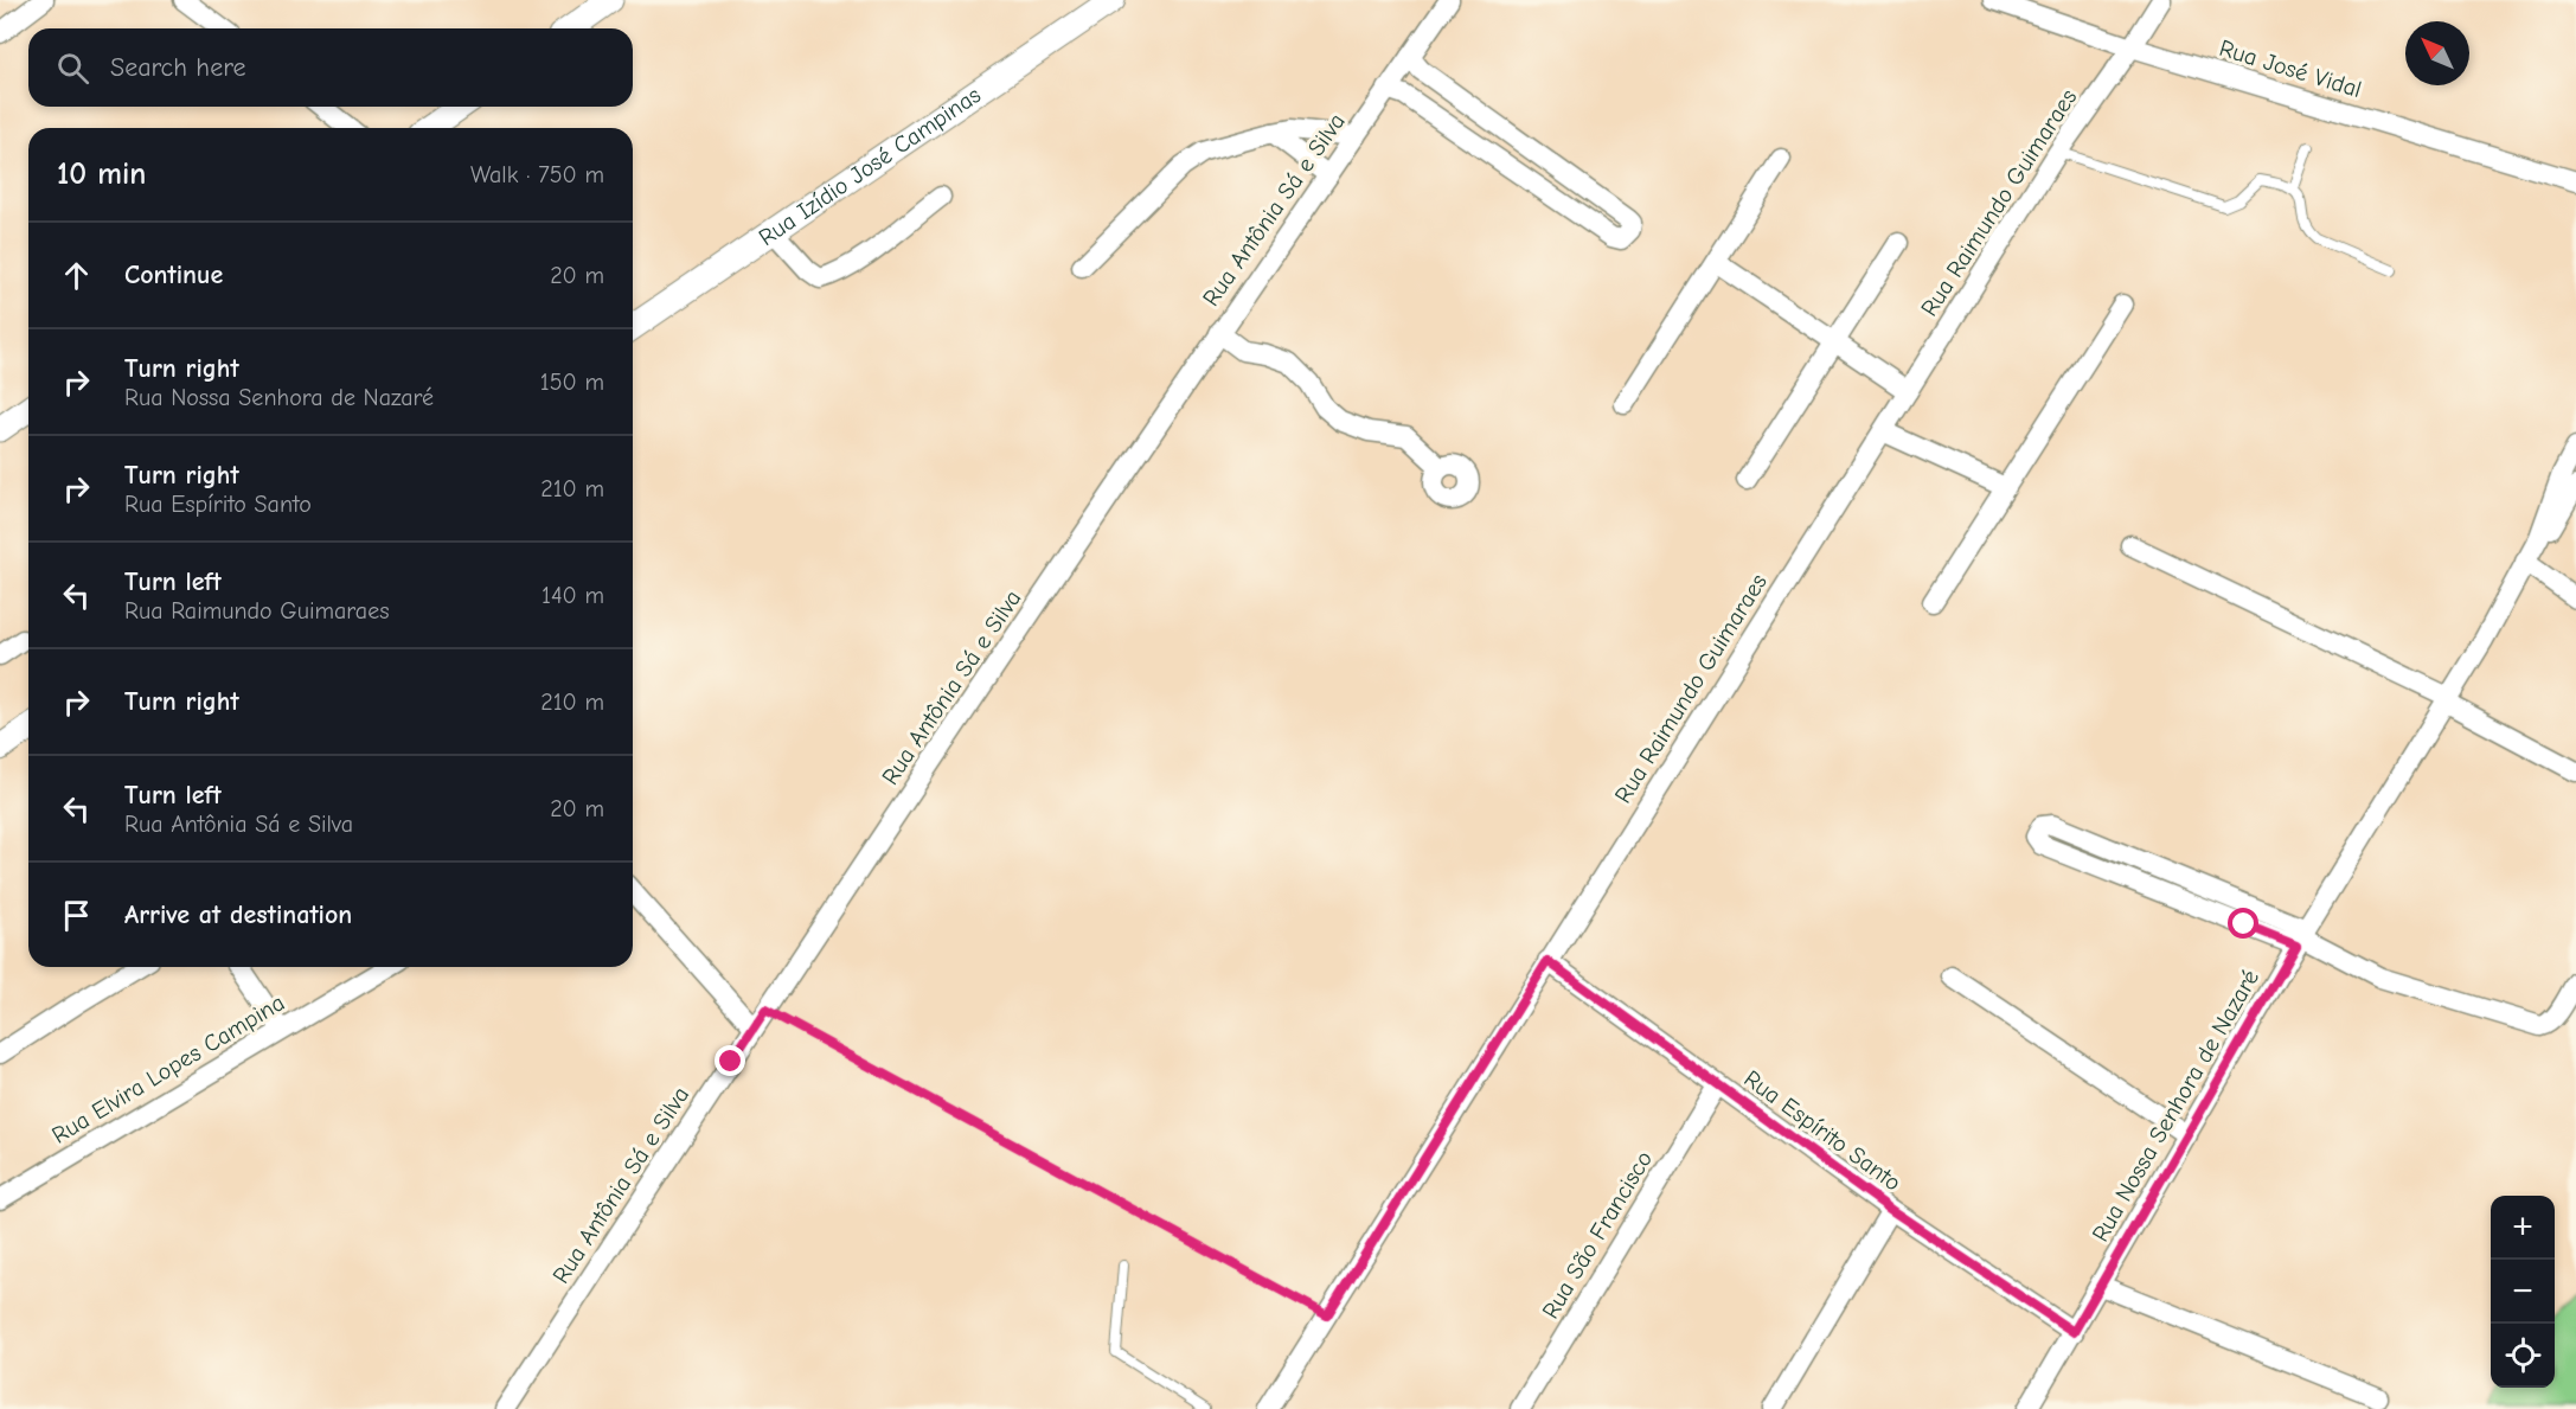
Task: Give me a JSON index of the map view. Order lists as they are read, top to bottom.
{
  "streets": {
    "street": [
      "Rua José Vidal",
      "Rua Izídio José Campinas",
      "Rua Raimundo Guimaraes",
      "Rua Antônia Sá e Silva",
      "Rua Elvira Lopes Campina",
      "Rua Nossa Senhora de Nazaré",
      "Rua Espírito Santo",
      "Rua São Francisco"
    ]
  },
  "crossings": [
    ["Rua José Vidal", "Rua Raimundo Guimaraes"],
    ["Rua Raimundo Guimaraes", "Rua Espírito Santo"],
    ["Rua Nossa Senhora de Nazaré", "Rua Espírito Santo"],
    ["Rua Espírito Santo", "Rua São Francisco"]
  ],
  "north": "top left",
  "page": {
    "search": "Search here",
    "heading": ["10 min", "Walk · 750 m"],
    "list": [
      ["Continue", "20 m"],
      ["Turn right", "Rua Nossa Senhora de Nazaré", "150 m"],
      ["Turn right", "Rua Espírito Santo", "210 m"],
      ["Turn left", "Rua Raimundo Guimaraes", "140 m"],
      ["Turn right", "210 m"],
      ["Turn left", "Rua Antônia Sá e Silva", "20 m"],
      "Arrive at destination"
    ],
    "map_buttons": ["+", "−"]
  }
}
